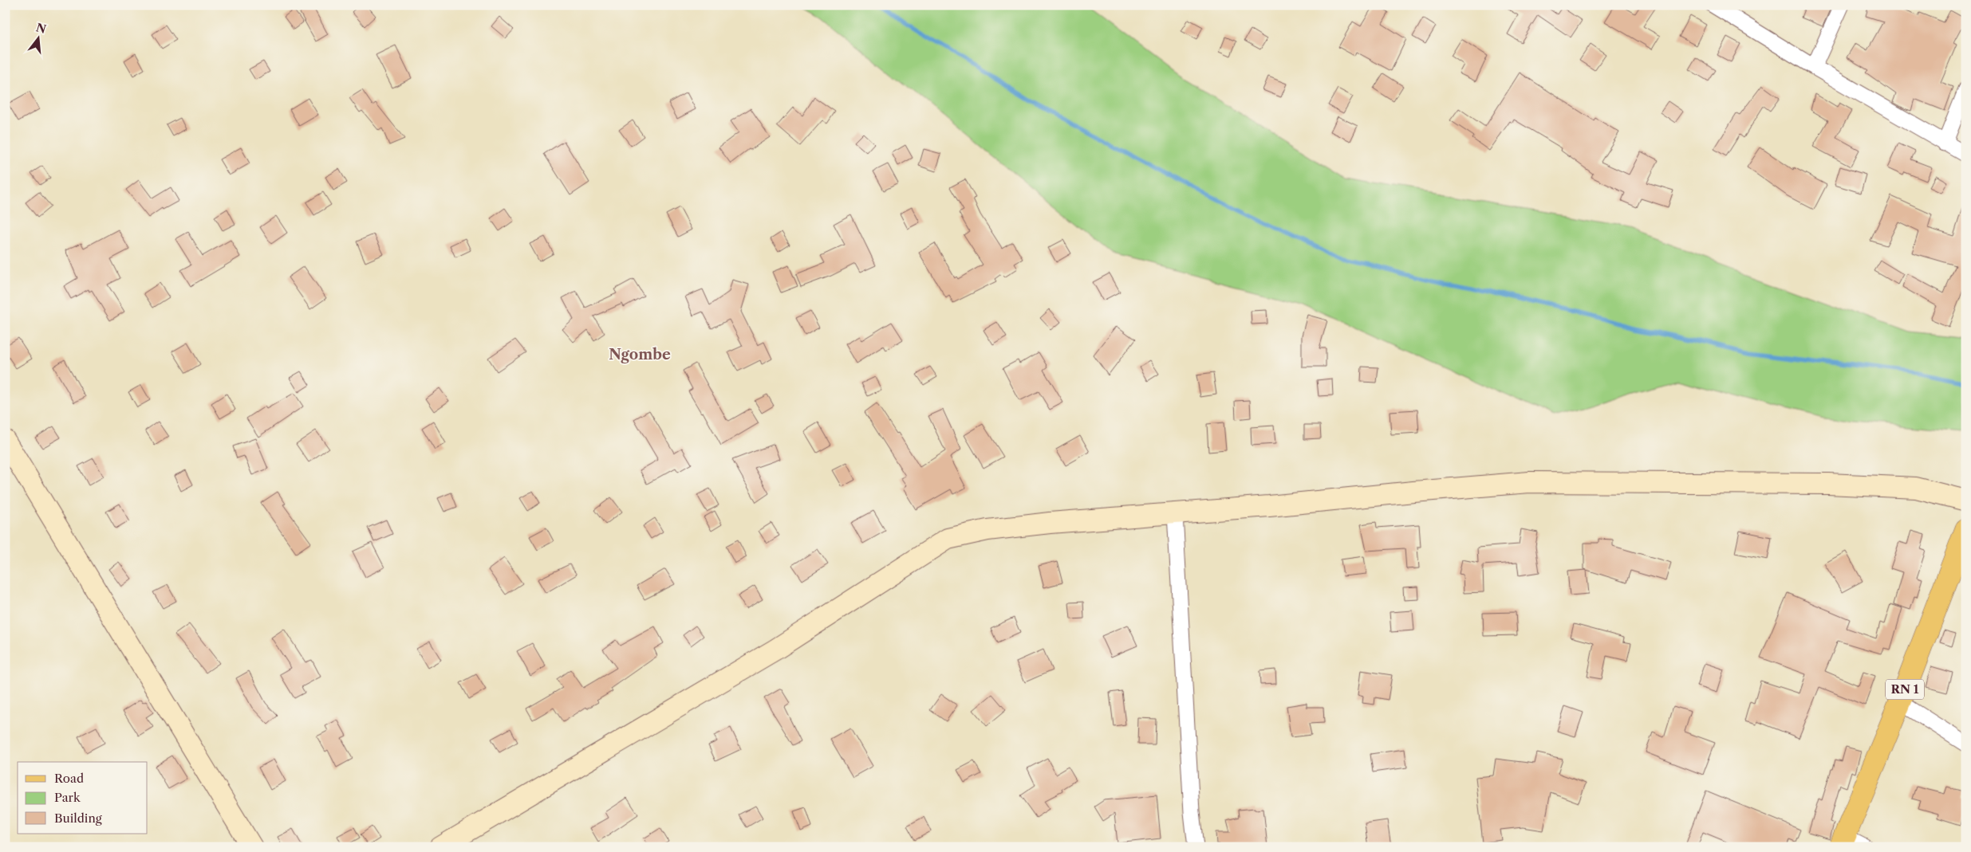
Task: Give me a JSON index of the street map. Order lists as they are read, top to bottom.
{
  "streets": {
    "main road": ["RN 1"]
  },
  "districts": ["Ngombe"],
  "legend": ["Road", "Park", "Building"],
  "north": "top"
}
